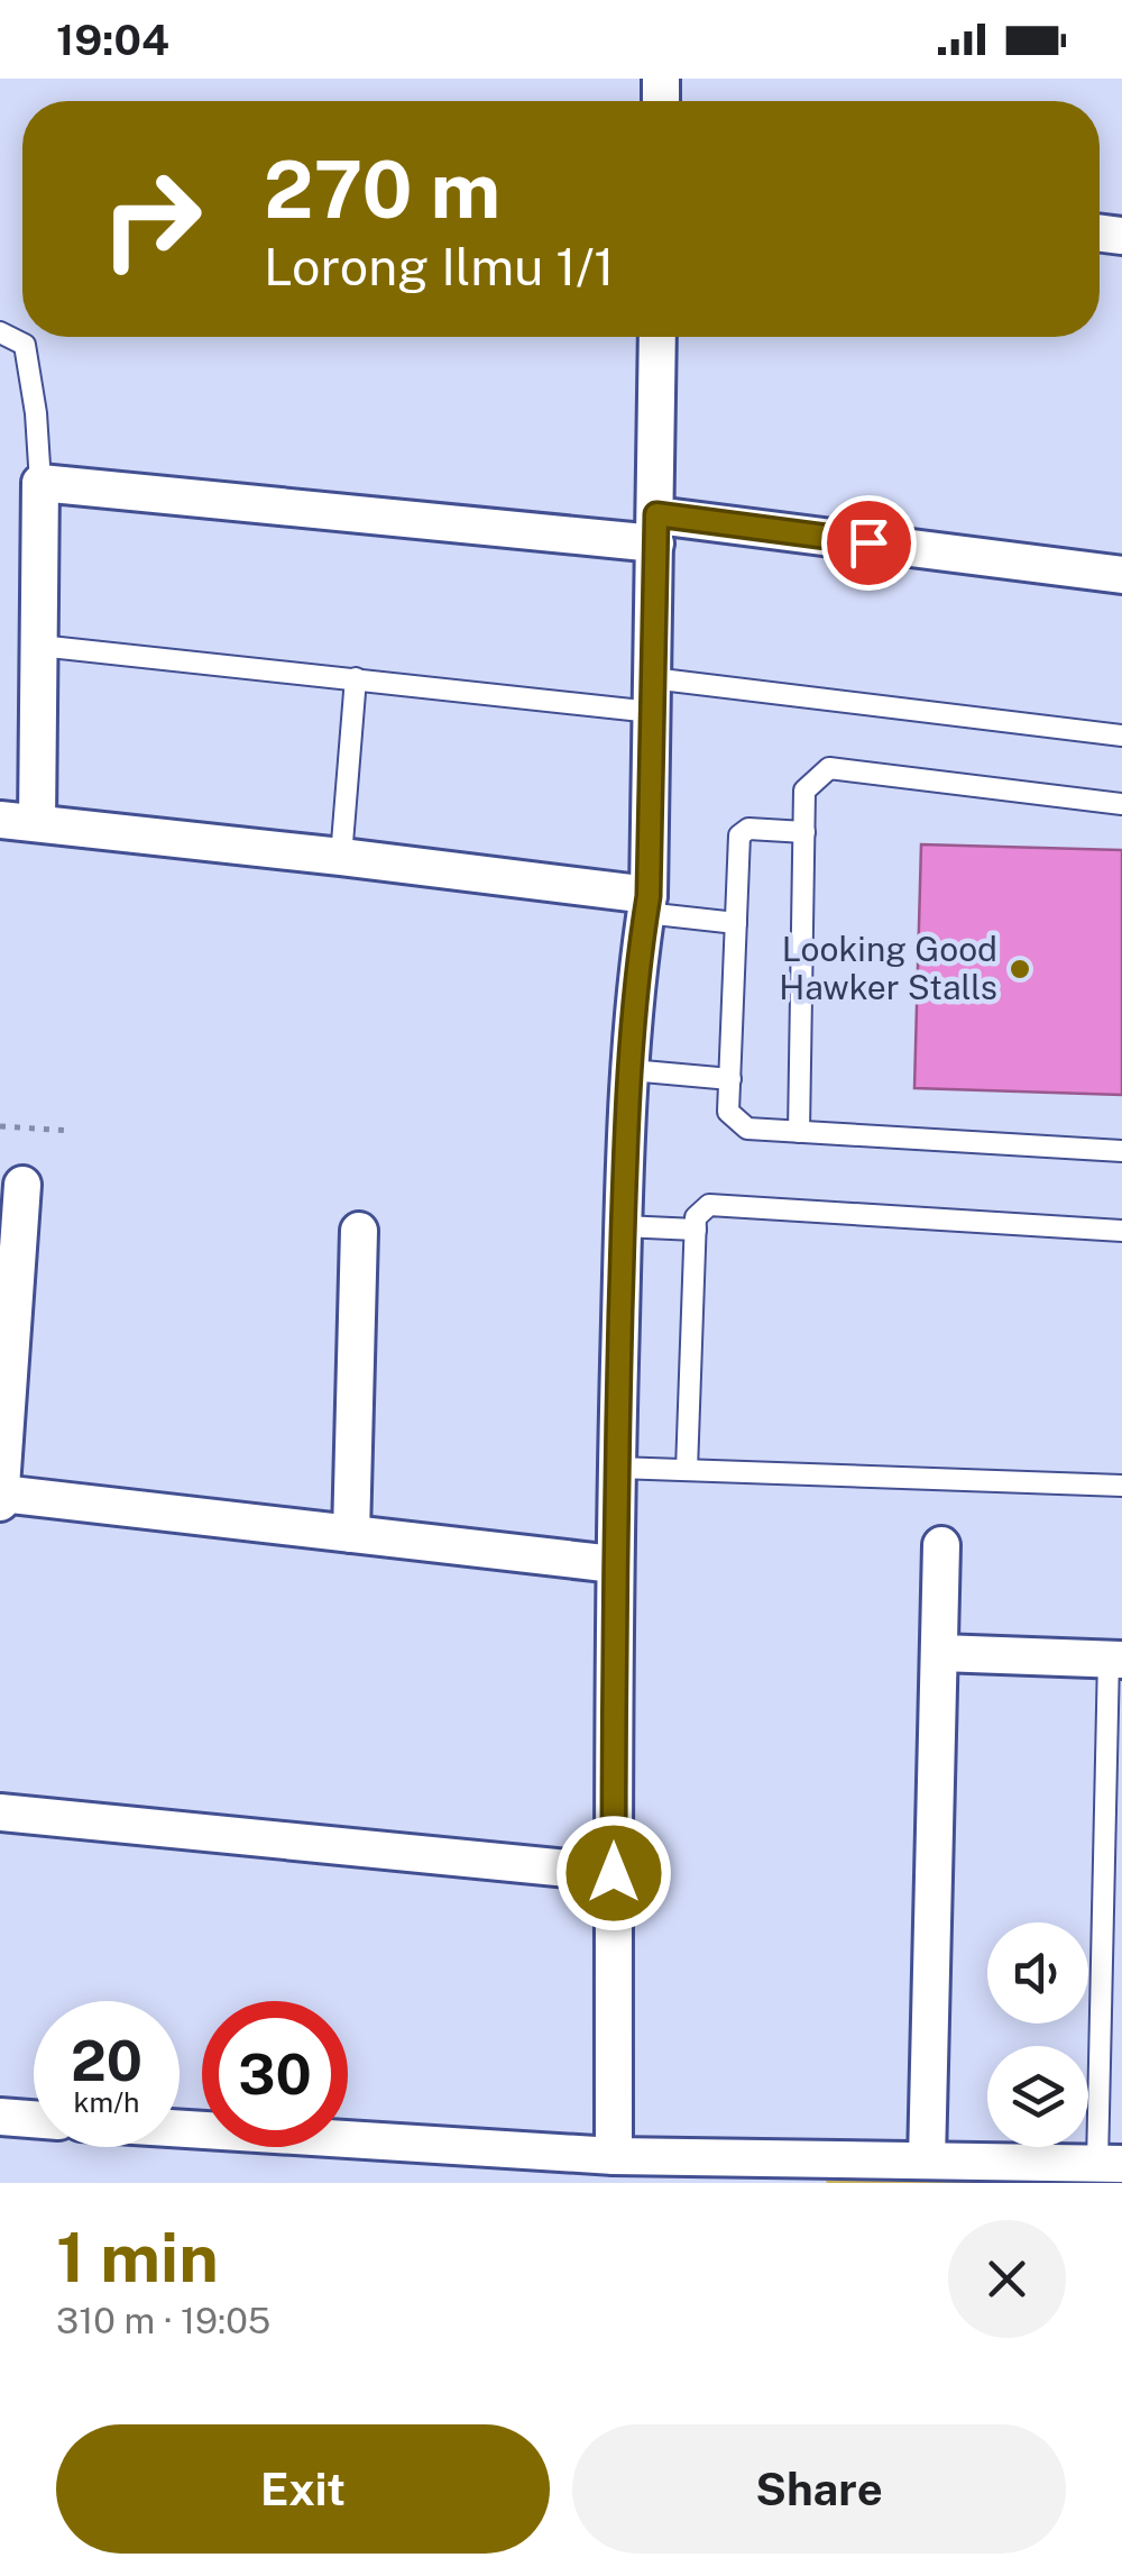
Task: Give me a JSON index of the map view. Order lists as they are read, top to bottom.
{
  "places": ["Looking Good Hawker Stalls"],
  "page": {
    "status": "19:04",
    "turn": ["270 m", "Lorong Ilmu 1/1"],
    "speed": "20 km/h",
    "limit": "30",
    "heading": ["1 min", "310 m · 19:05"],
    "buttons": ["Exit", "Share"]
  }
}
